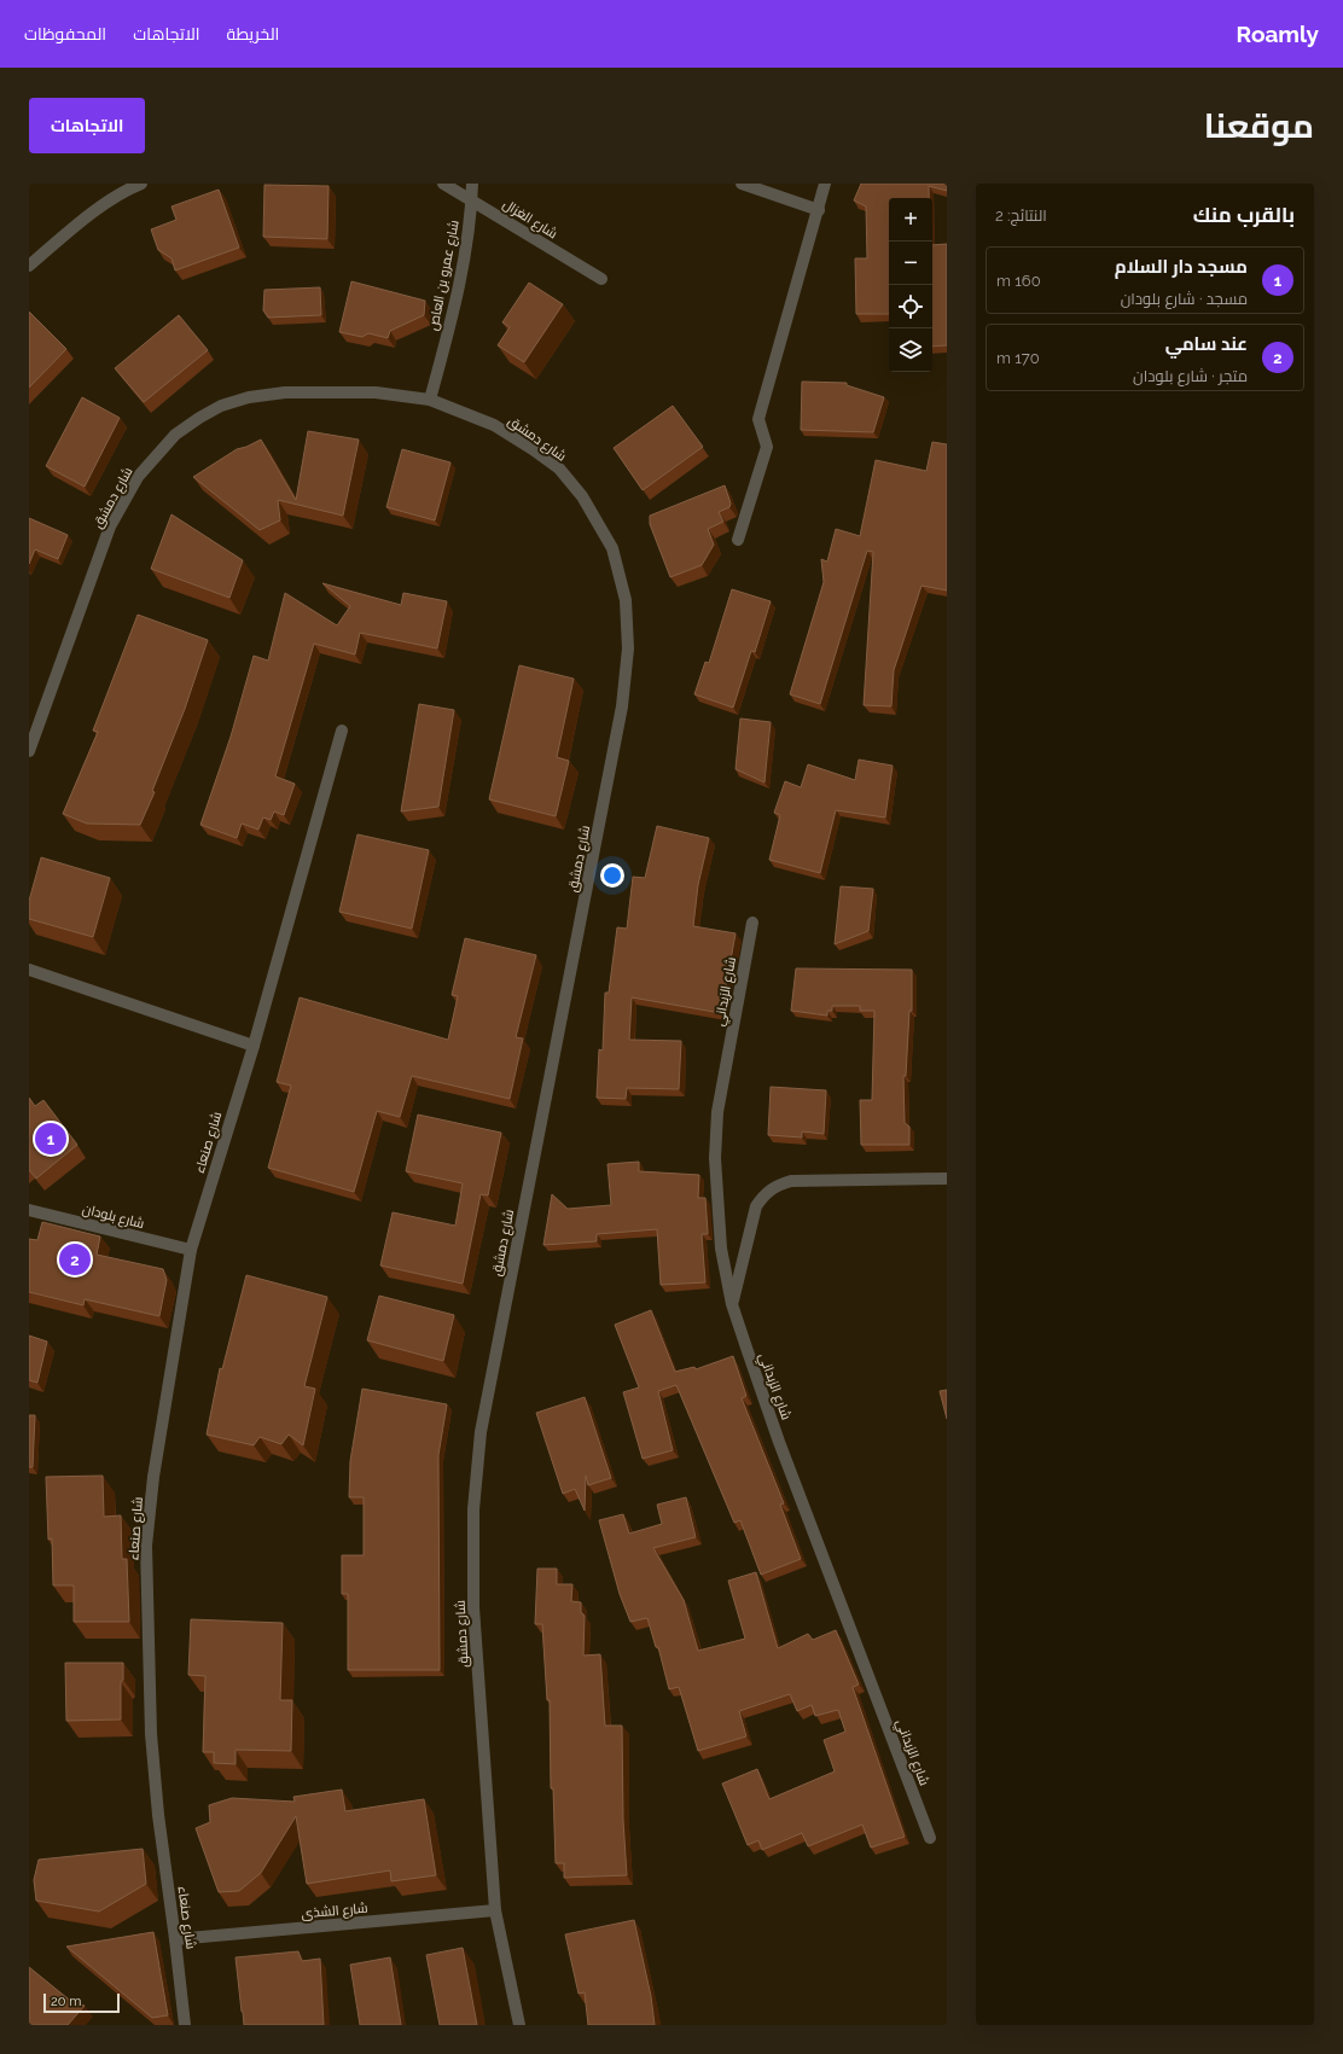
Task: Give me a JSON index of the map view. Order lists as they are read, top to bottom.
{
  "streets": {
    "street": [
      "شارع الغزال",
      "شارع عمرو بن العاص",
      "شارع دمشق",
      "شارع الزبداني",
      "شارع صنعاء",
      "شارع بلودان",
      "شارع الشذى"
    ]
  },
  "crossings": [
    ["شارع الغزال", "شارع عمرو بن العاص"],
    ["شارع عمرو بن العاص", "شارع دمشق"],
    ["شارع دمشق", "شارع الشذى"],
    ["شارع صنعاء", "شارع بلودان"],
    ["شارع صنعاء", "شارع الشذى"]
  ],
  "scale_bar": "20 m",
  "page": {
    "header": "Roamly",
    "nav": ["الخريطة", "الاتجاهات", "المحفوظات"],
    "title": "موقعنا",
    "buttons": "الاتجاهات",
    "heading": ["بالقرب منك", "النتائج: 2"],
    "map_buttons": ["+", "−"],
    "list": [
      {
        "mark": "1",
        "name": "مسجد دار السلام",
        "note": "مسجد · شارع بلودان",
        "value": "160 m"
      },
      {
        "mark": "2",
        "name": "عند سامي",
        "note": "متجر · شارع بلودان",
        "value": "170 m"
      }
    ],
    "pins": ["1", "2"],
    "scale": "20 m"
  }
}
